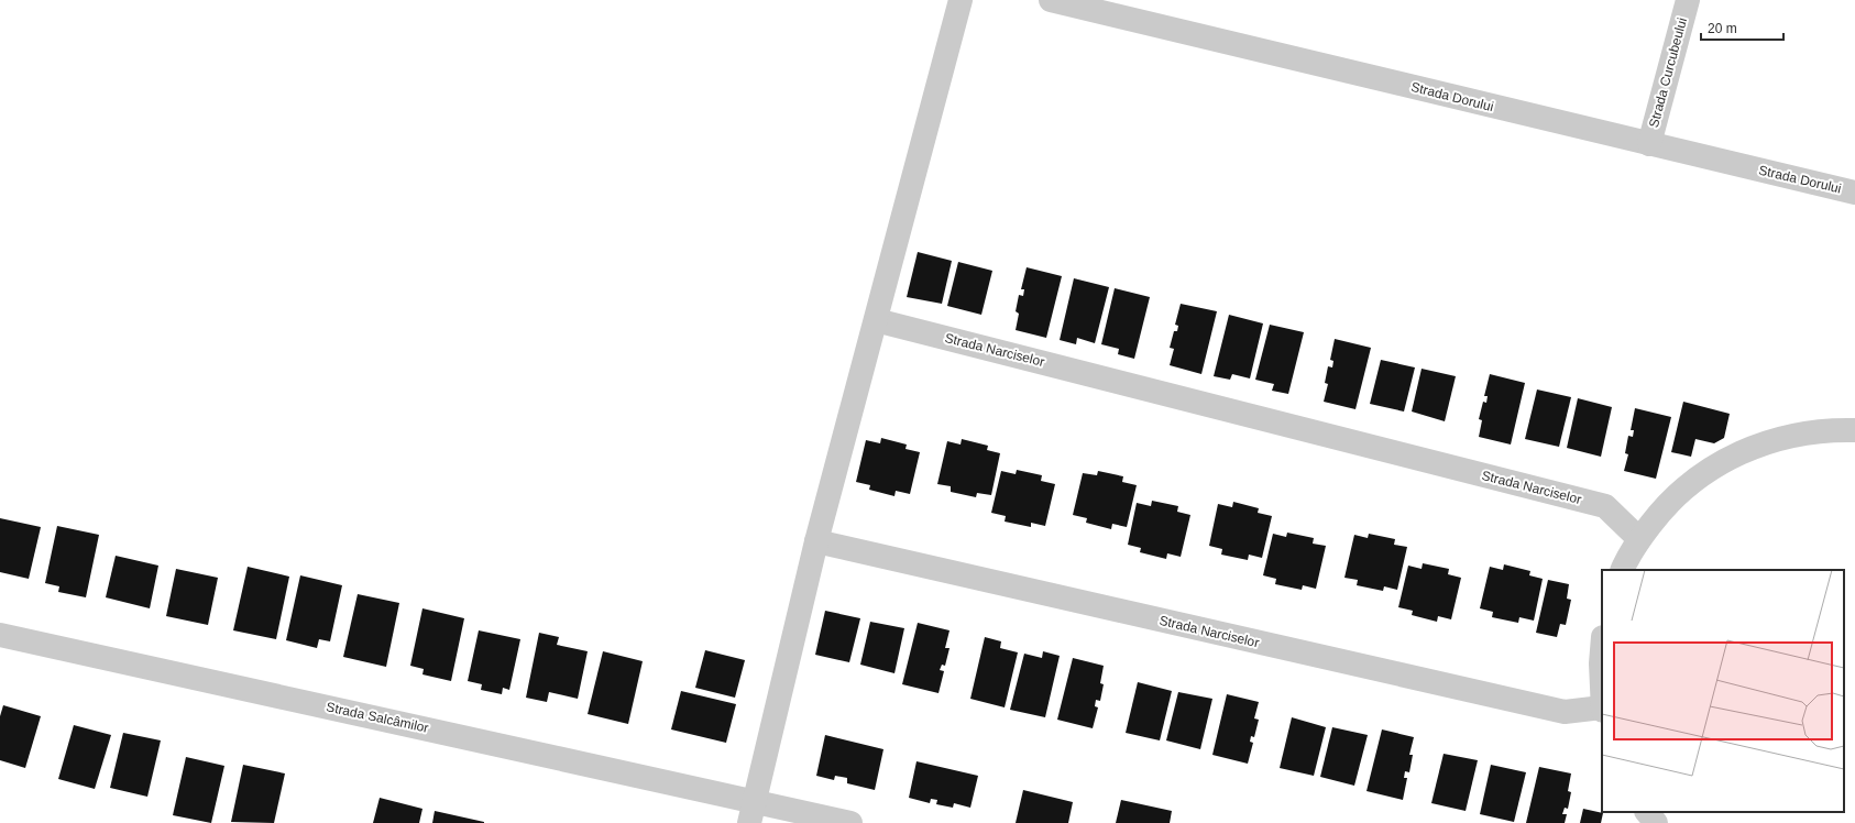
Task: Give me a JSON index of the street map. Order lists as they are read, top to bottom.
{
  "streets": {
    "street": [
      "Strada Curcubeului",
      "Strada Dorului",
      "Strada Narciselor",
      "Strada Salcâmilor"
    ]
  },
  "crossings": [
    ["Strada Curcubeului", "Strada Dorului"]
  ],
  "scale_bar": "20 m"
}
